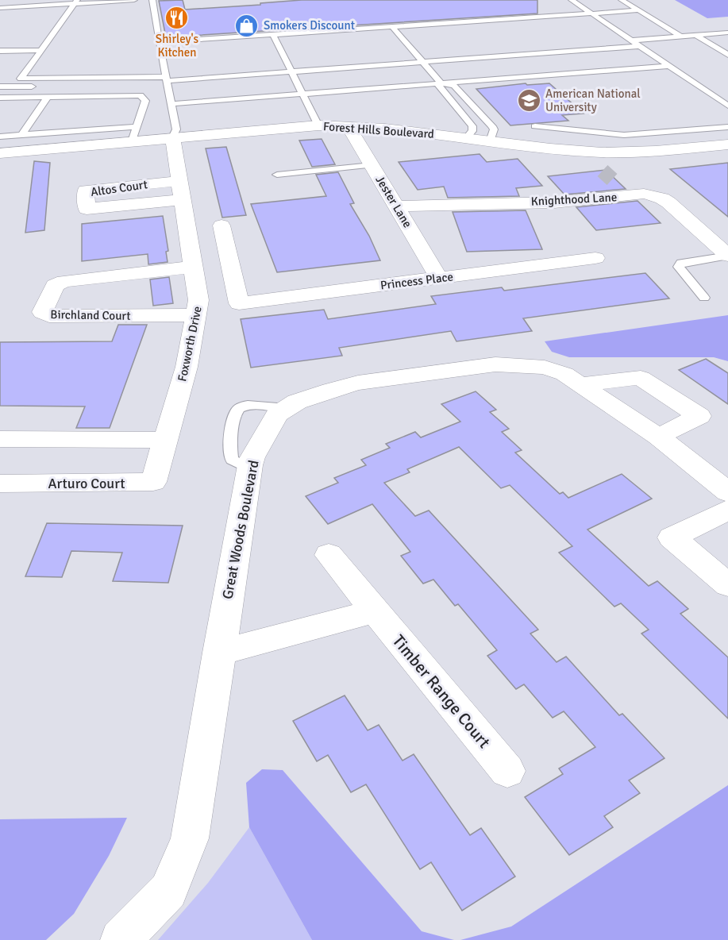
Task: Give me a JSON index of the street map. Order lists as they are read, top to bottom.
{
  "streets": {
    "street": [
      "Forest Hills Boulevard",
      "Knighthood Lane",
      "Jester Lane",
      "Princess Place",
      "Birchland Court",
      "Foxworth Drive",
      "Arturo Court",
      "Great Woods Boulevard",
      "Timber Range Court"
    ]
  },
  "crossings": [
    ["Forest Hills Boulevard", "Jester Lane"],
    ["Forest Hills Boulevard", "Foxworth Drive"],
    ["Knighthood Lane", "Jester Lane"],
    ["Jester Lane", "Princess Place"],
    ["Birchland Court", "Foxworth Drive"],
    ["Foxworth Drive", "Arturo Court"]
  ],
  "places": {
    "restaurant": ["Shirley's Kitchen"],
    "shop": ["Smokers Discount"],
    "school or university": ["American National University"]
  }
}
